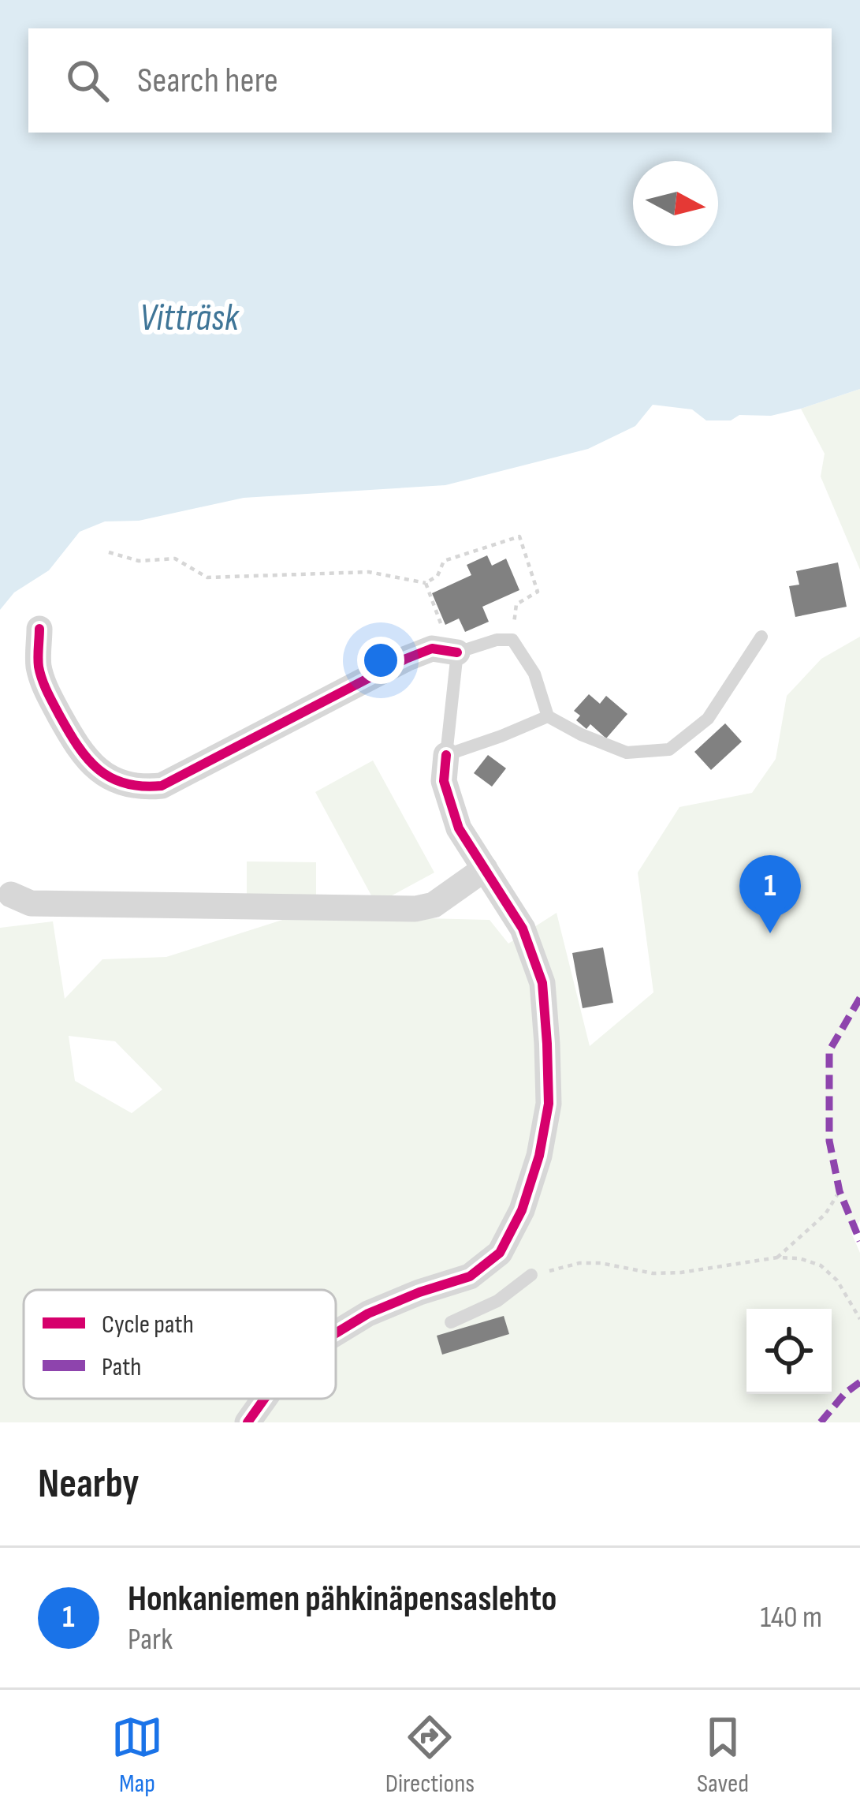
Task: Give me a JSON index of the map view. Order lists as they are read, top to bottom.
{
  "water": ["Vitträsk"],
  "legend": ["Cycle path", "Path"],
  "north": "right",
  "page": {
    "search": "Search here",
    "pins": "1",
    "heading": "Nearby",
    "list": [
      {
        "mark": "1",
        "name": "Honkaniemen pähkinäpensaslehto",
        "note": "Park",
        "value": "140 m"
      }
    ],
    "nav": ["Map", "Directions", "Saved"]
  }
}
